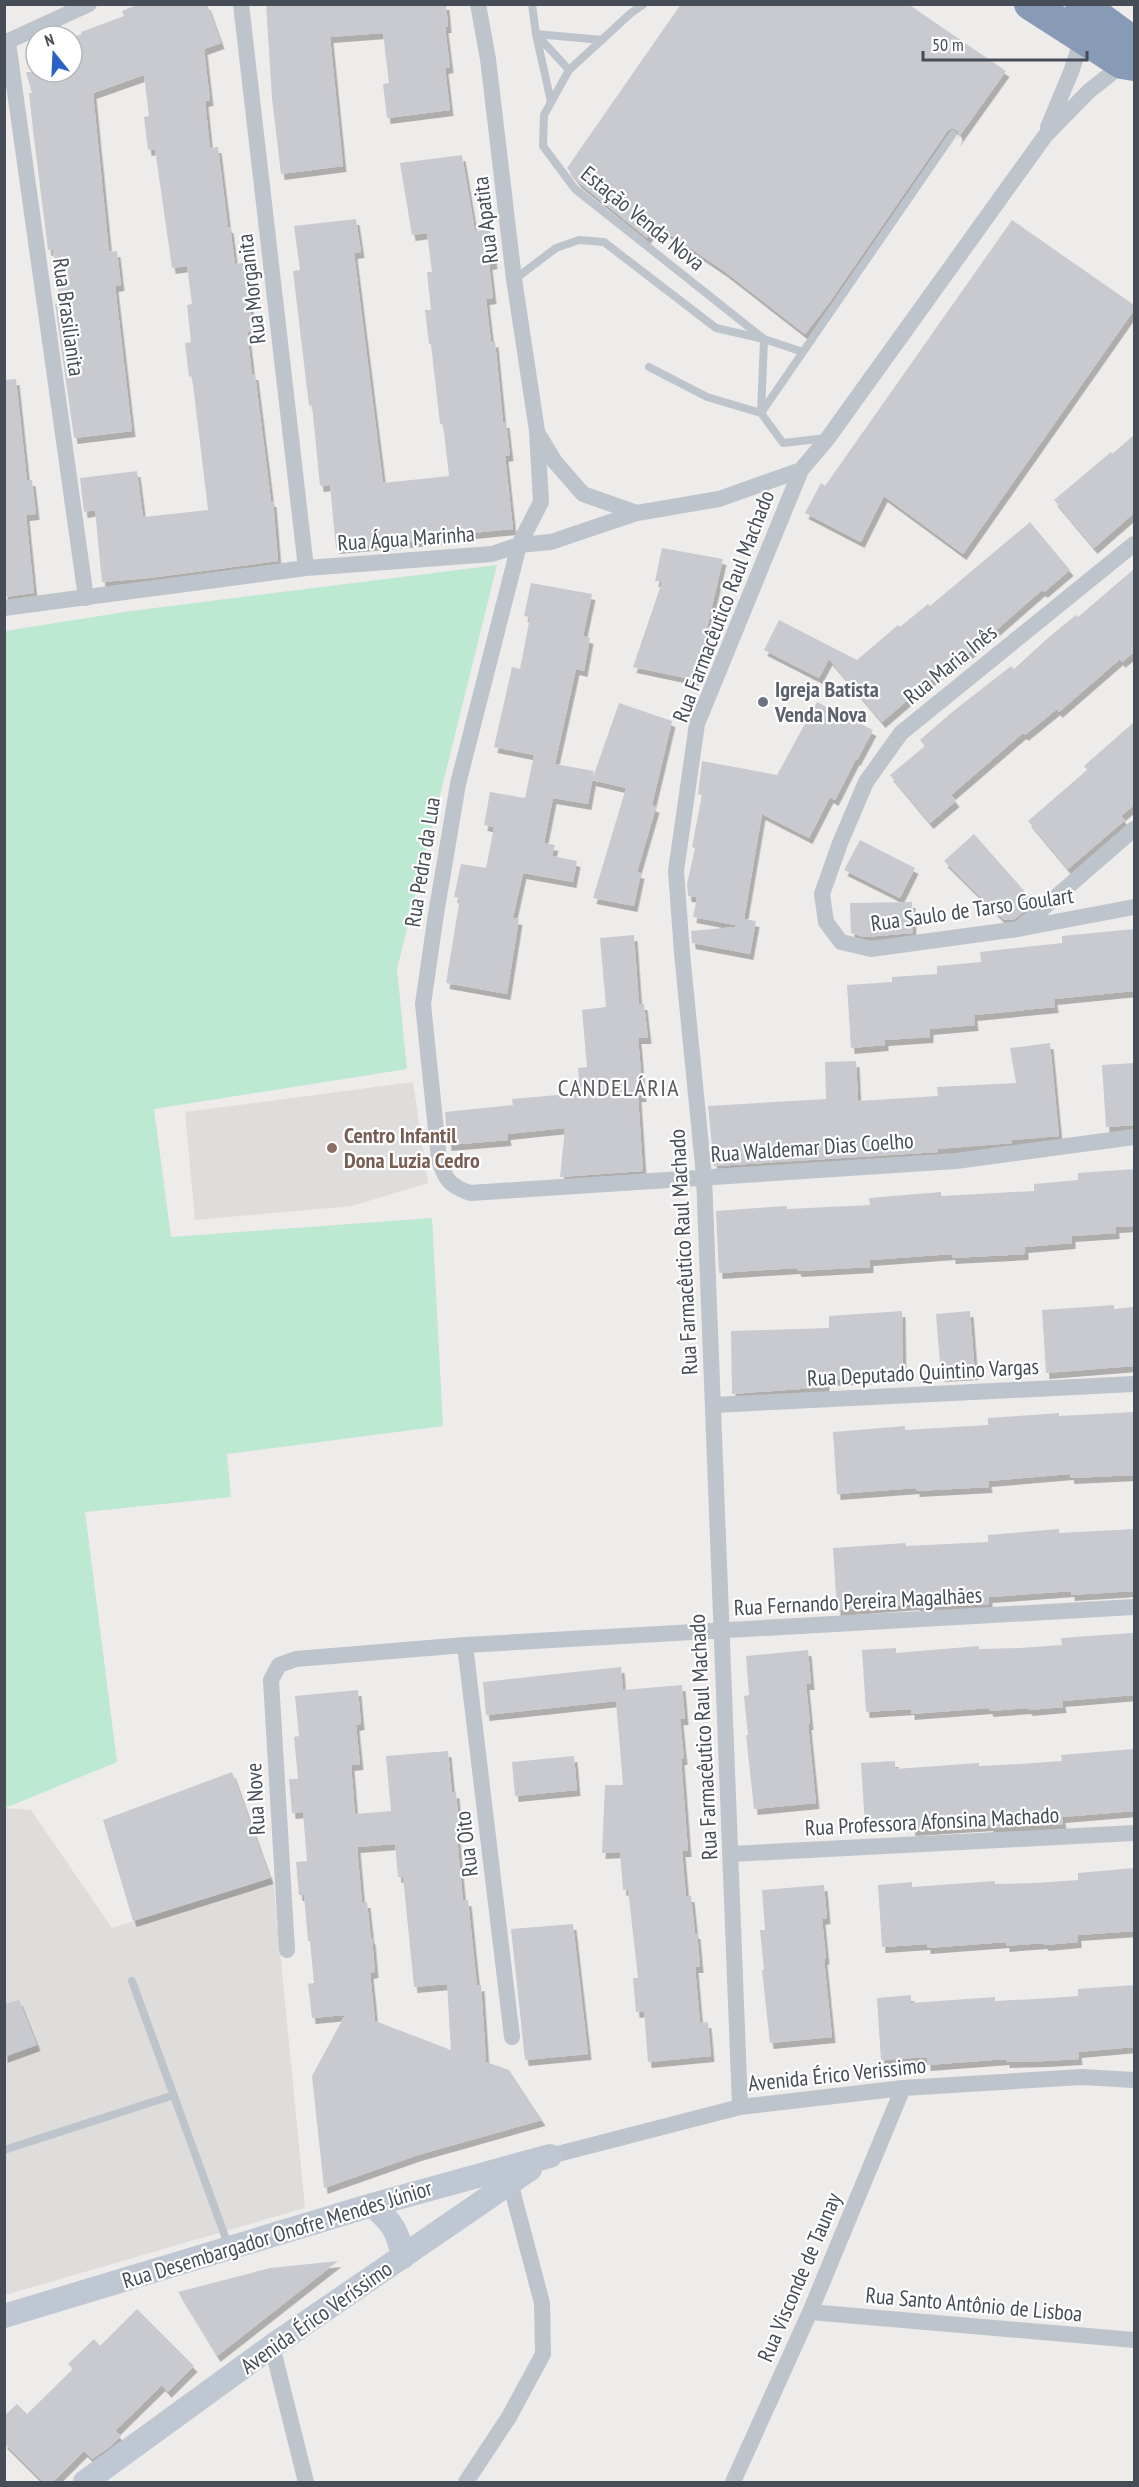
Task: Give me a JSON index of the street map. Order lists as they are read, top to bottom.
{
  "streets": {
    "street": [
      "Rua Apatita",
      "Rua Morganita",
      "Rua Brasilianita",
      "Rua Água Marinha",
      "Rua Farmacêutico Raul Machado",
      "Rua Maria Inês",
      "Rua Pedra da Lua",
      "Rua Saulo de Tarso Goulart",
      "Rua Waldemar Dias Coelho",
      "Rua Deputado Quintino Vargas",
      "Rua Fernando Pereira Magalhães",
      "Rua Nove",
      "Rua Professora Afonsina Machado",
      "Rua Oito",
      "Avenida Érico Verissimo",
      "Rua Desembargador Onofre Mendes Júnior",
      "Rua Visconde de Taunay",
      "Rua Santo Antônio de Lisboa",
      "Avenida Érico Veríssimo"
    ],
    "lane": ["Estação Venda Nova"]
  },
  "crossings": [
    ["Estação Venda Nova", "Rua Apatita"],
    ["Rua Apatita", "Rua Água Marinha"],
    ["Rua Apatita", "Rua Pedra da Lua"],
    ["Rua Morganita", "Rua Água Marinha"],
    ["Rua Brasilianita", "Rua Água Marinha"],
    ["Rua Água Marinha", "Rua Farmacêutico Raul Machado"],
    ["Rua Água Marinha", "Rua Pedra da Lua"],
    ["Rua Farmacêutico Raul Machado", "Rua Waldemar Dias Coelho"],
    ["Rua Farmacêutico Raul Machado", "Rua Deputado Quintino Vargas"],
    ["Rua Farmacêutico Raul Machado", "Rua Fernando Pereira Magalhães"],
    ["Rua Farmacêutico Raul Machado", "Rua Professora Afonsina Machado"],
    ["Rua Farmacêutico Raul Machado", "Avenida Érico Verissimo"],
    ["Rua Maria Inês", "Rua Saulo de Tarso Goulart"],
    ["Rua Pedra da Lua", "Rua Waldemar Dias Coelho"],
    ["Rua Fernando Pereira Magalhães", "Rua Nove"],
    ["Rua Fernando Pereira Magalhães", "Rua Oito"],
    ["Avenida Érico Verissimo", "Rua Desembargador Onofre Mendes Júnior"],
    ["Avenida Érico Verissimo", "Rua Visconde de Taunay"],
    ["Avenida Érico Verissimo", "Avenida Érico Veríssimo"],
    ["Rua Desembargador Onofre Mendes Júnior", "Avenida Érico Veríssimo"],
    ["Rua Visconde de Taunay", "Rua Santo Antônio de Lisboa"]
  ],
  "districts": ["CANDELÁRIA"],
  "places": ["Igreja Batista Venda Nova", "Centro Infantil Dona Luzia Cedro"],
  "scale_bar": "50 m",
  "north": "top"
}
